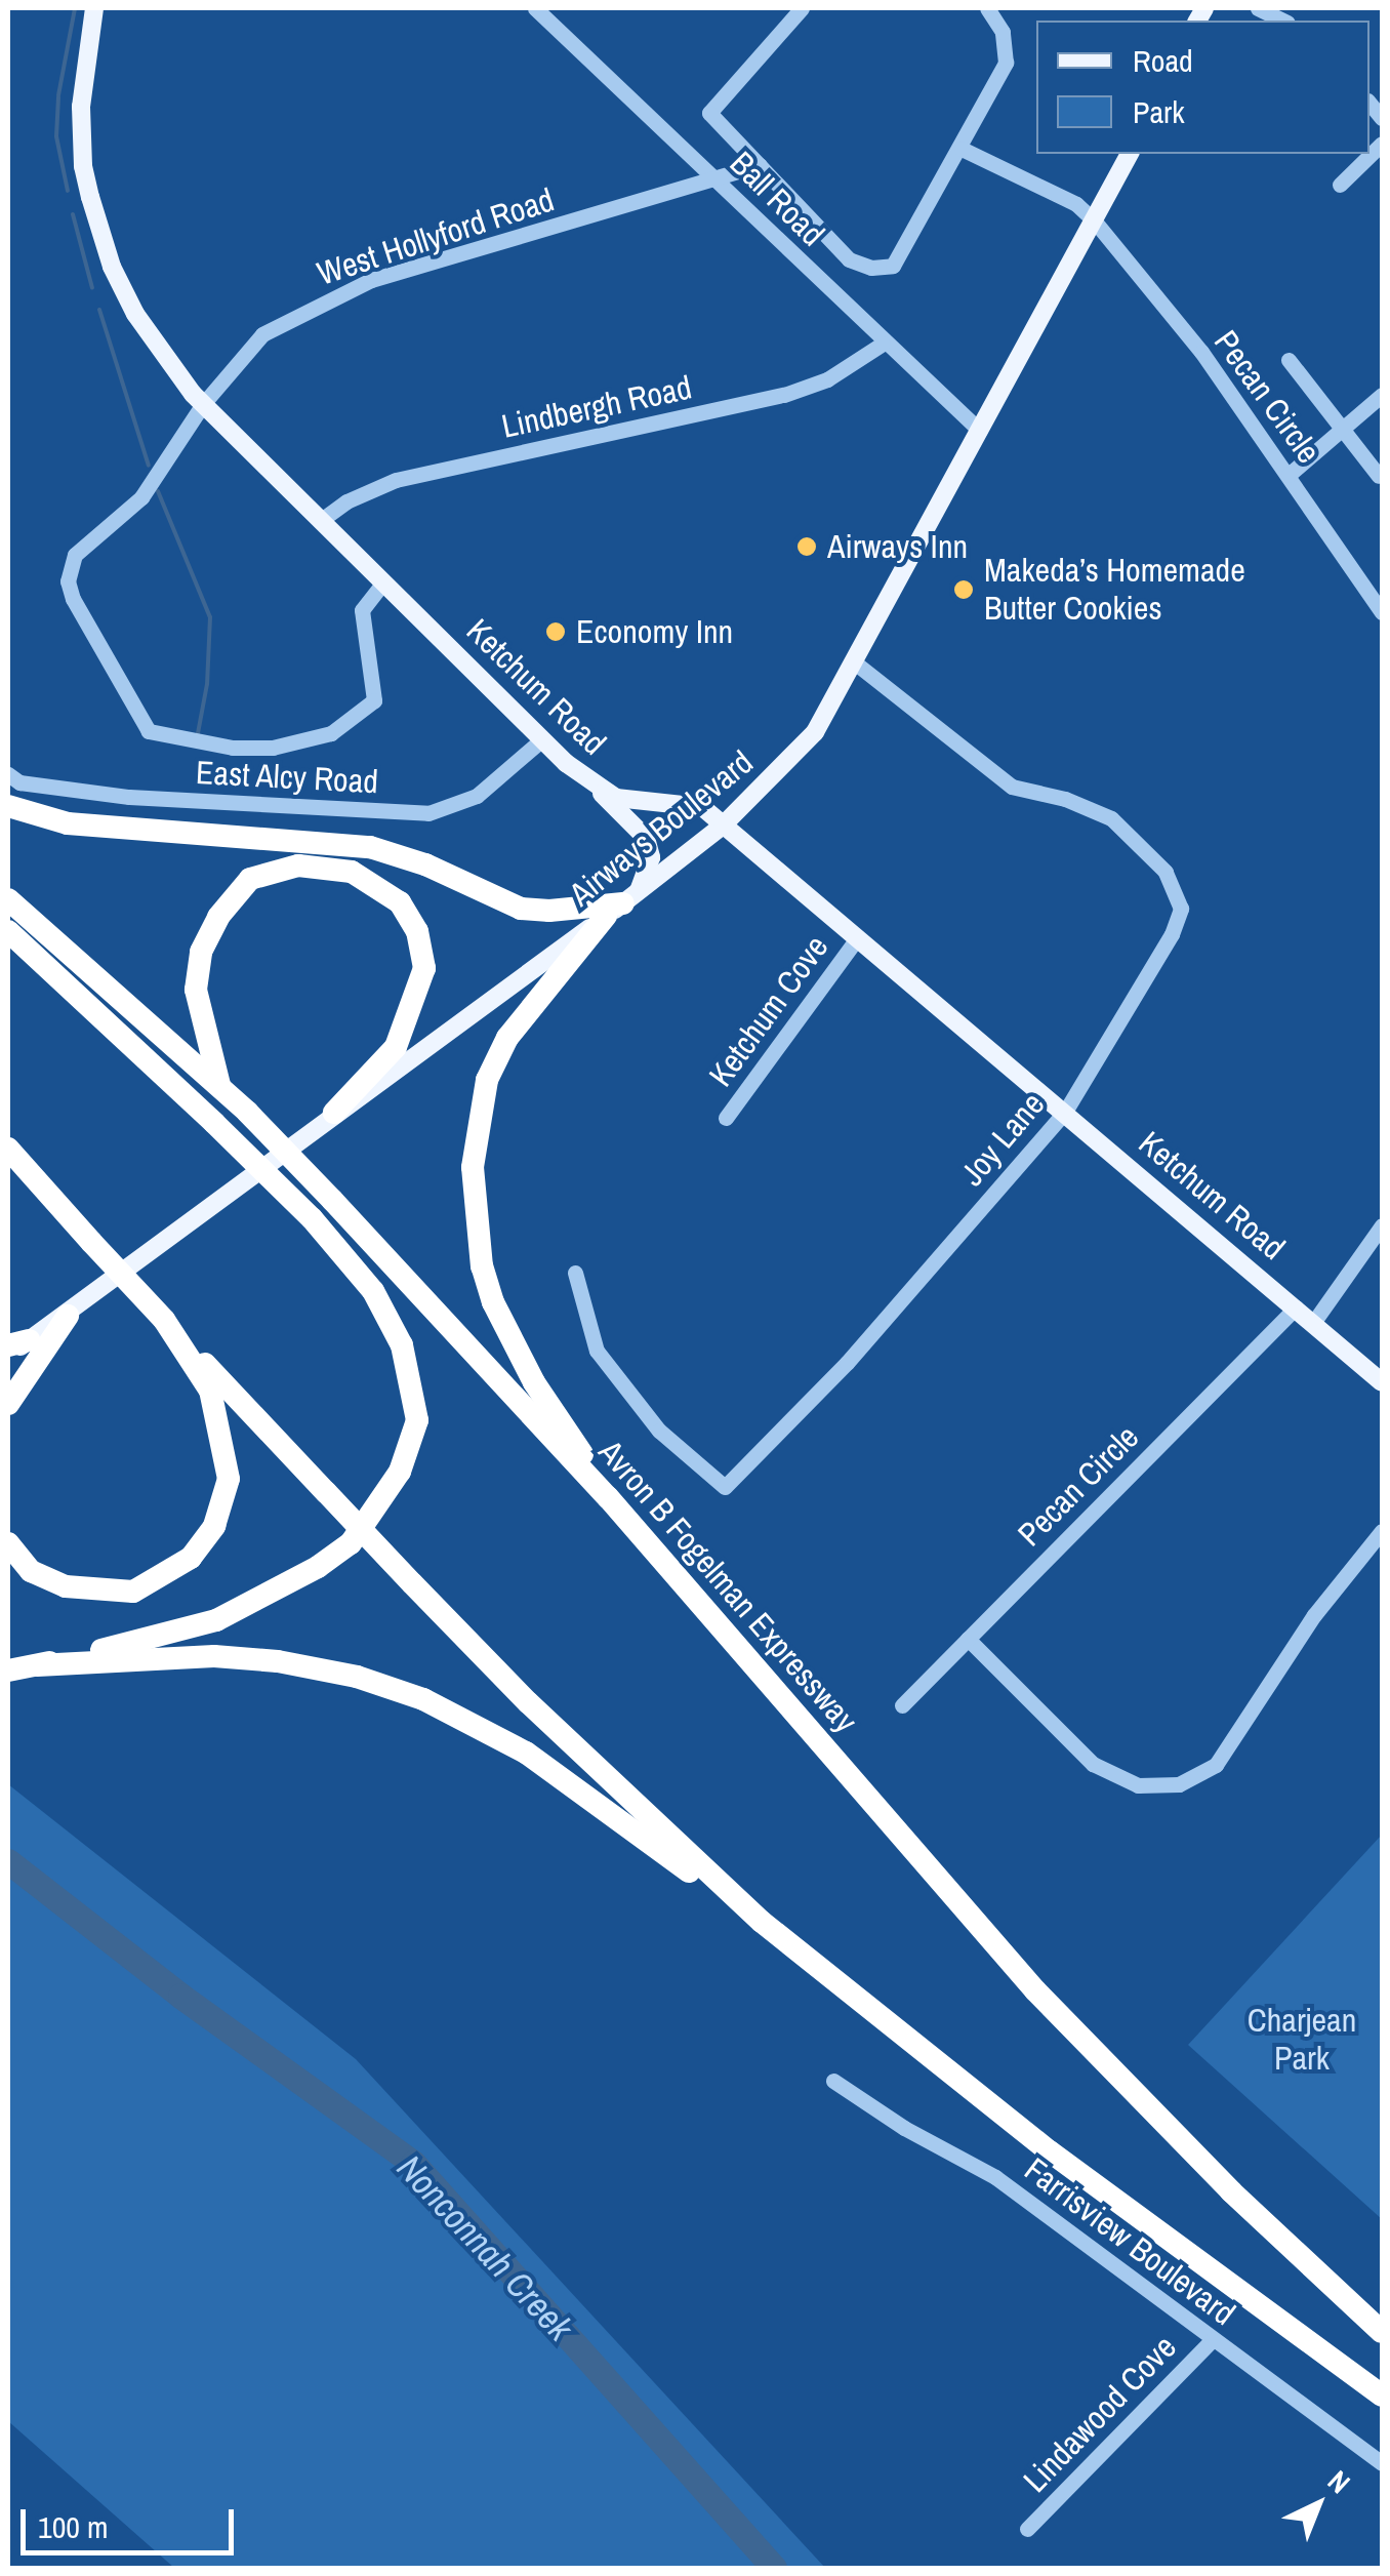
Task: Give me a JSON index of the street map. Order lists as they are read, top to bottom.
{
  "streets": {
    "highway": ["Avron B Fogelman Expressway"],
    "main road": ["Ketchum Road", "Airways Boulevard"],
    "street": [
      "Ball Road",
      "West Hollyford Road",
      "Pecan Circle",
      "Lindbergh Road",
      "East Alcy Road",
      "Ketchum Cove",
      "Joy Lane",
      "Farrisview Boulevard",
      "Lindawood Cove"
    ]
  },
  "crossings": [
    ["Ball Road", "West Hollyford Road"],
    ["Ball Road", "Lindbergh Road"],
    ["Ball Road", "Airways Boulevard"],
    ["West Hollyford Road", "Ketchum Road"],
    ["Pecan Circle", "Ketchum Road"],
    ["Pecan Circle", "Airways Boulevard"],
    ["Lindbergh Road", "Ketchum Road"],
    ["Ketchum Road", "East Alcy Road"],
    ["Ketchum Road", "Airways Boulevard"],
    ["Ketchum Road", "Ketchum Cove"],
    ["Ketchum Road", "Joy Lane"],
    ["Airways Boulevard", "Joy Lane"],
    ["Farrisview Boulevard", "Lindawood Cove"]
  ],
  "water": ["Nonconnah Creek"],
  "parks": ["Charjean Park"],
  "places": ["Airways Inn", "Makeda’s Homemade Butter Cookies", "Economy Inn"],
  "legend": ["Road", "Park"],
  "scale_bar": "100 m",
  "north": "top right"
}
